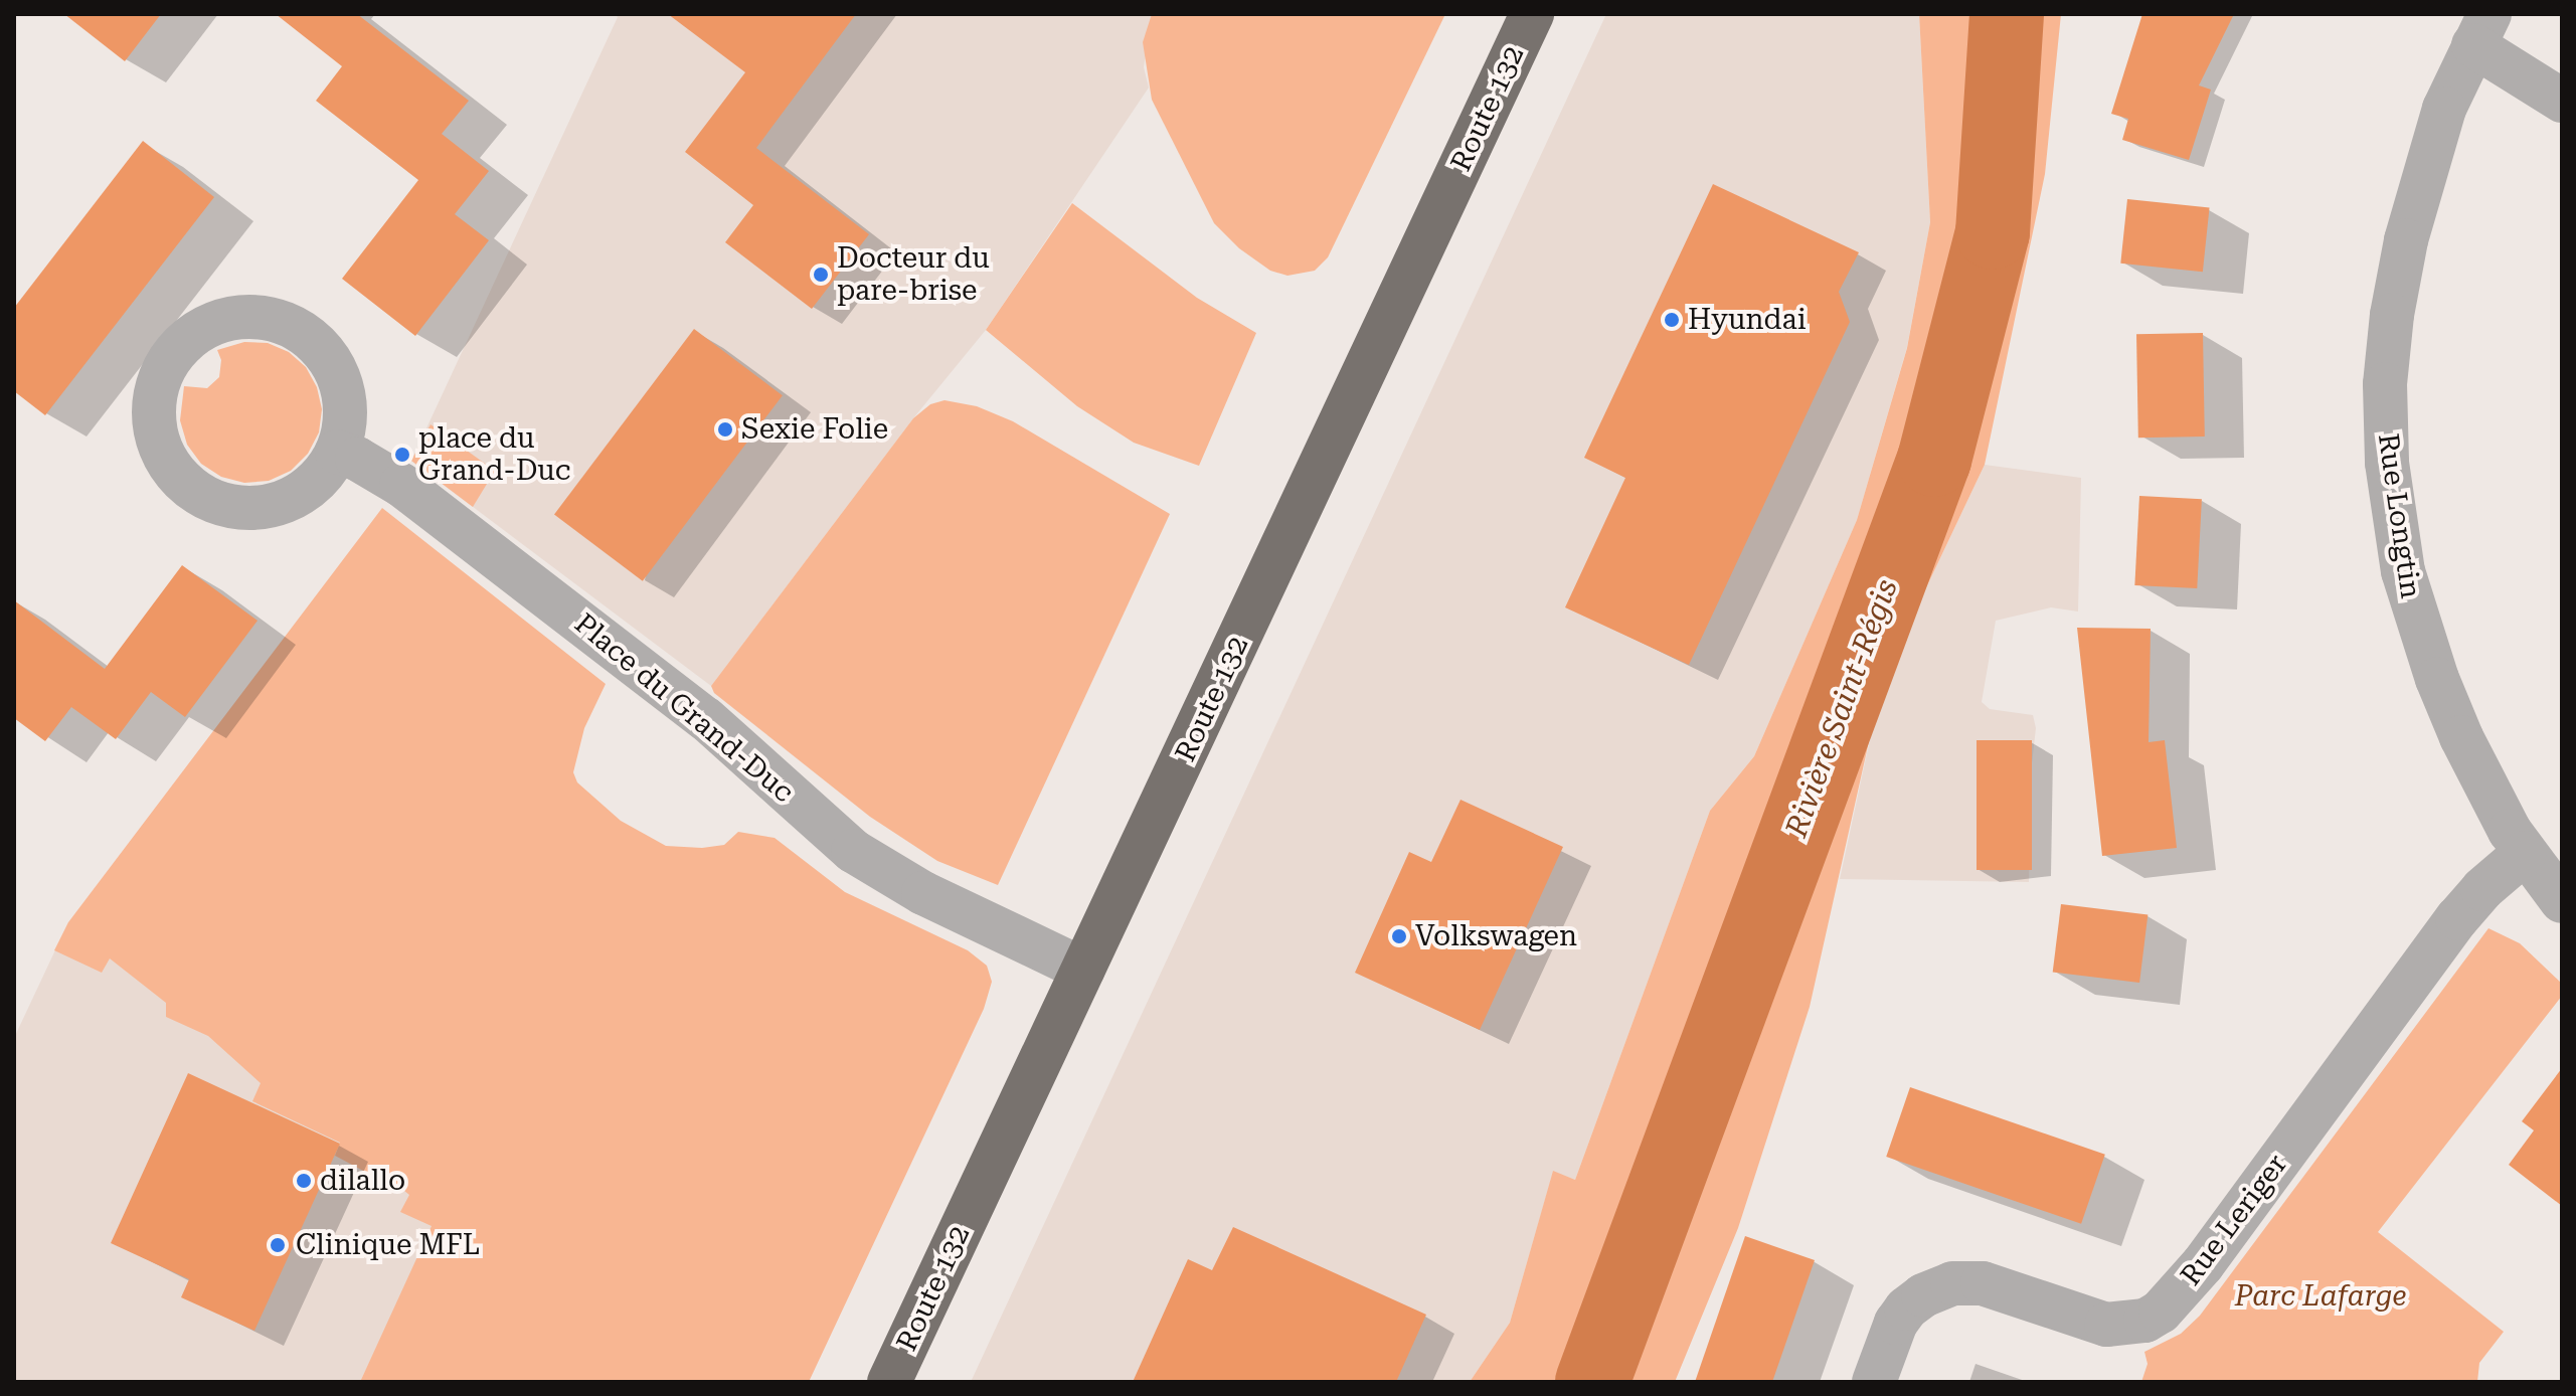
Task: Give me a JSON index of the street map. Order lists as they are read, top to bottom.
{
  "streets": {
    "highway": ["Route 132"],
    "street": ["Rue Longtin", "Place du Grand-Duc", "Rue Leriger"]
  },
  "crossings": [
    ["Route 132", "Place du Grand-Duc"],
    ["Rue Longtin", "Rue Leriger"]
  ],
  "water": ["Rivière Saint-Régis"],
  "parks": ["Parc Lafarge"],
  "places": [
    "Docteur du pare-brise",
    "Hyundai",
    "Sexie Folie",
    "place du Grand-Duc",
    "Volkswagen",
    "dilallo",
    "Clinique MFL"
  ]
}
